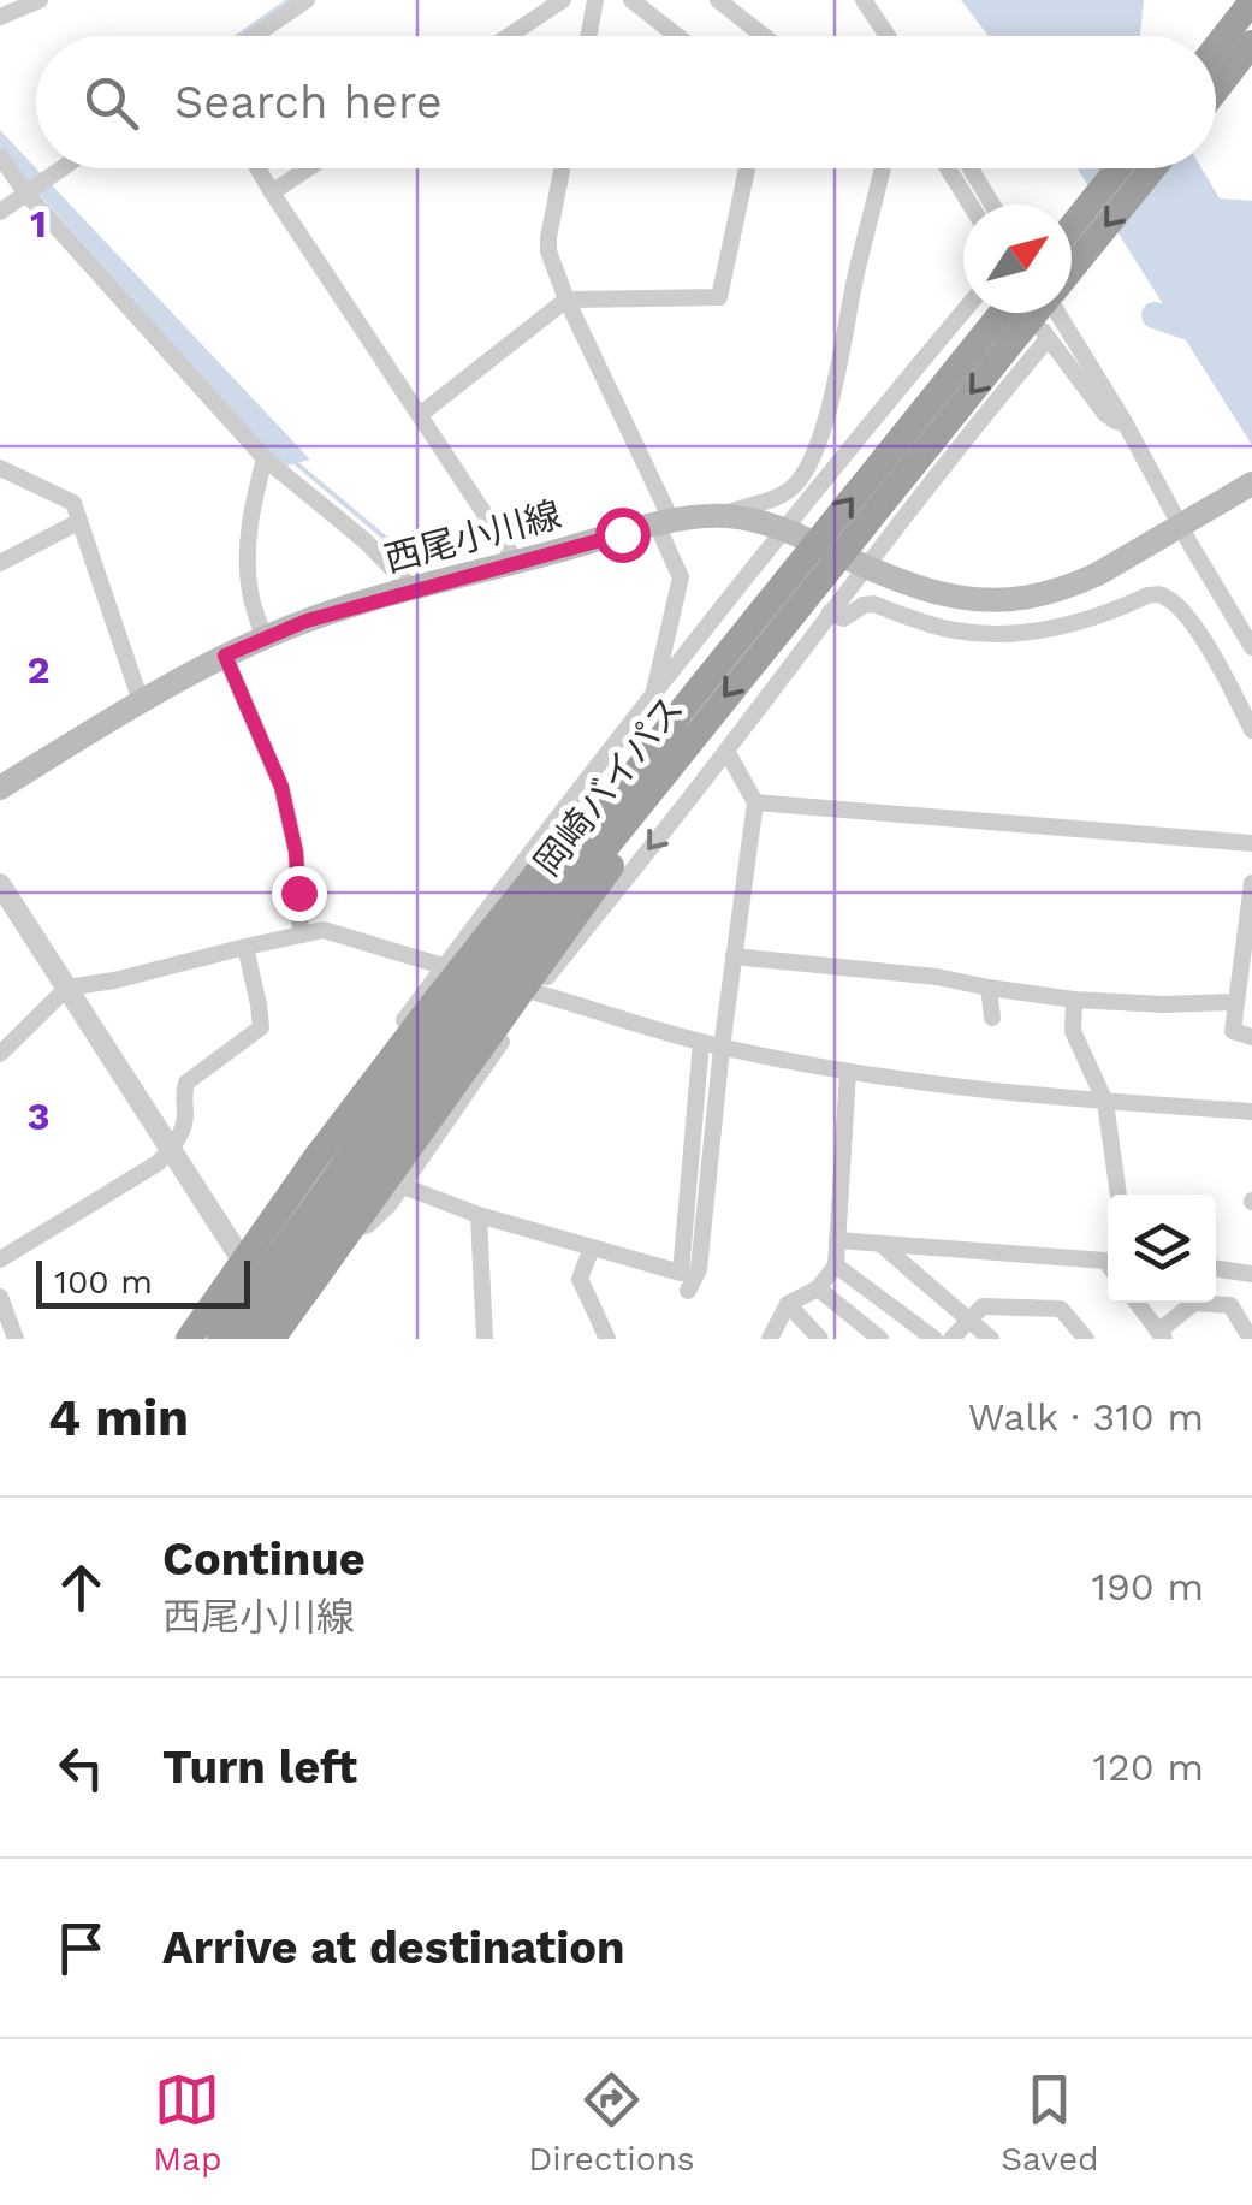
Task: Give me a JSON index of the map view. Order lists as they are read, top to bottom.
{
  "streets": {
    "highway": ["岡崎バイパス"],
    "main road": ["西尾小川線"]
  },
  "scale_bar": "100 m",
  "north": "top right",
  "page": {
    "search": "Search here",
    "scale": "100 m",
    "heading": ["4 min", "Walk · 310 m"],
    "list": [
      ["Continue", "西尾小川線", "190 m"],
      ["Turn left", "120 m"],
      "Arrive at destination"
    ],
    "nav": ["Map", "Directions", "Saved"]
  },
  "grid": {
    "rows": ["1", "2", "3"]
  }
}
